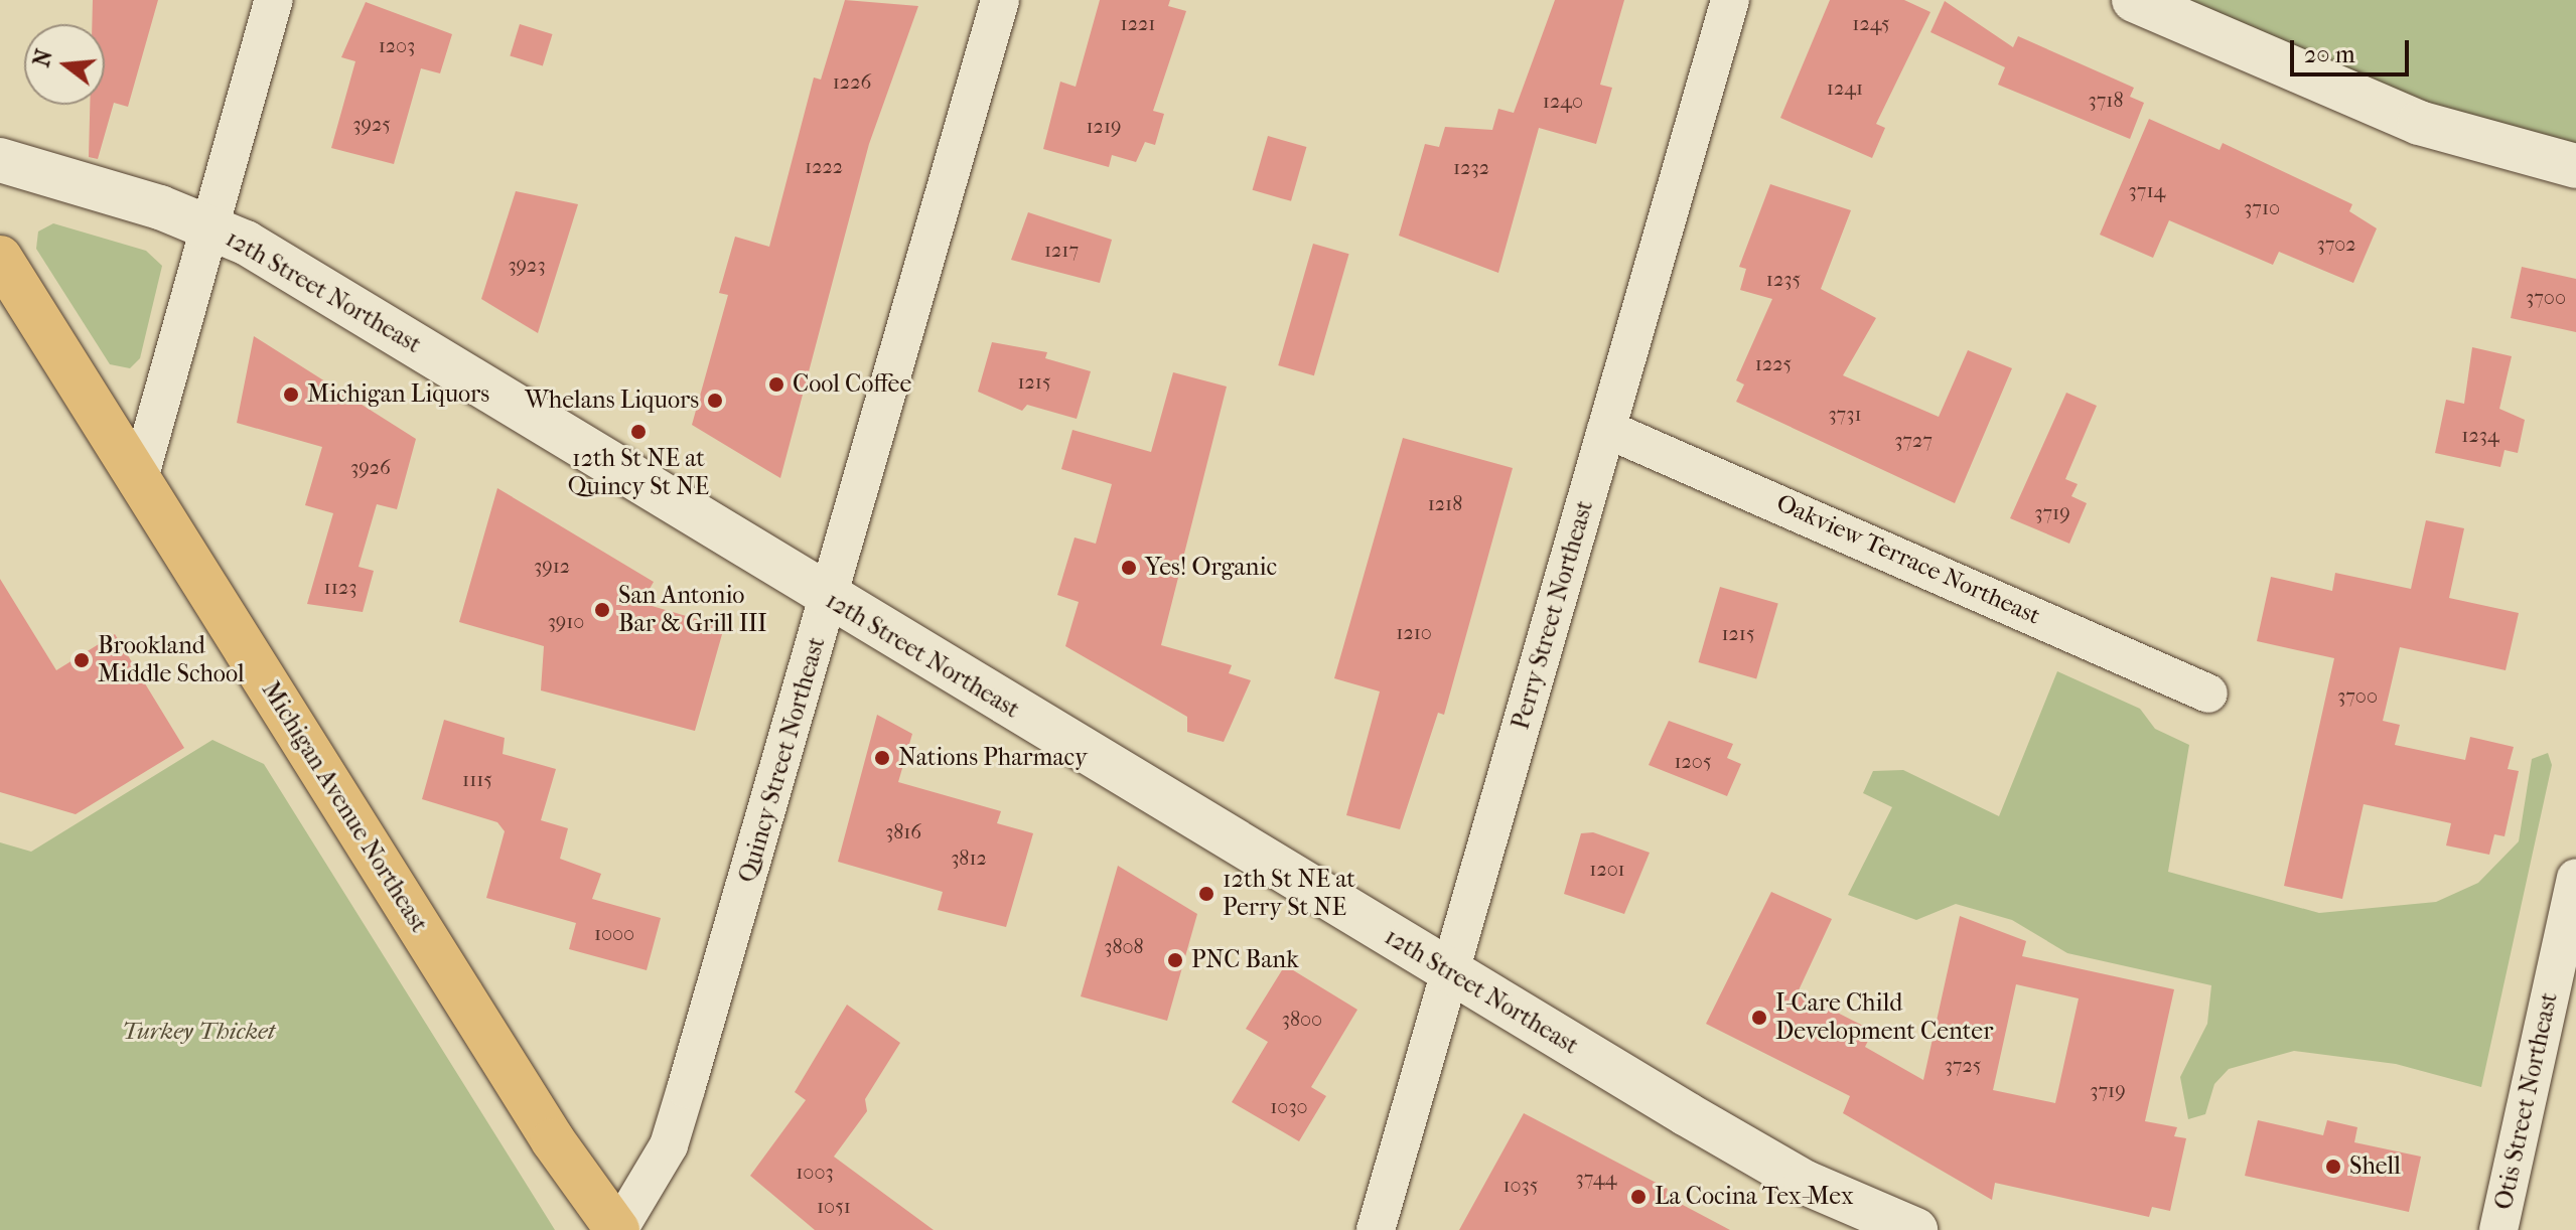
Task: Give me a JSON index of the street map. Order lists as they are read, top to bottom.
{
  "streets": {
    "main road": ["Michigan Avenue Northeast"],
    "street": [
      "12th Street Northeast",
      "Oakview Terrace Northeast",
      "Perry Street Northeast",
      "Quincy Street Northeast",
      "Otis Street Northeast"
    ]
  },
  "crossings": [
    ["12th Street Northeast", "Perry Street Northeast"],
    ["12th Street Northeast", "Quincy Street Northeast"],
    ["Oakview Terrace Northeast", "Perry Street Northeast"],
    ["Quincy Street Northeast", "Michigan Avenue Northeast"]
  ],
  "parks": ["Turkey Thicket"],
  "places": [
    "Cool Coffee",
    "Michigan Liquors",
    "Whelans Liquors",
    "12th St NE at Quincy St NE",
    "Yes! Organic",
    "San Antonio Bar & Grill III",
    "Brookland Middle School",
    "Nations Pharmacy",
    "12th St NE at Perry St NE",
    "PNC Bank",
    "I-Care Child Development Center",
    "Shell",
    "La Cocina Tex-Mex"
  ],
  "house_numbers": [
    "1221",
    "1245",
    "1203",
    "1226",
    "1241",
    "3718",
    "1240",
    "3925",
    "1219",
    "1222",
    "1232",
    "3714",
    "3710",
    "3702",
    "1217",
    "3923",
    "1235",
    "3700",
    "1225",
    "1215",
    "3731",
    "1234",
    "3727",
    "3926",
    "1218",
    "3719",
    "3912",
    "1123",
    "3910",
    "1210",
    "1215",
    "3700",
    "1205",
    "1115",
    "3816",
    "3812",
    "1201",
    "1000",
    "3808",
    "3800",
    "3725",
    "3719",
    "1030",
    "1003",
    "3744",
    "1035",
    "1051"
  ],
  "scale_bar": "20 m",
  "north": "left"
}
